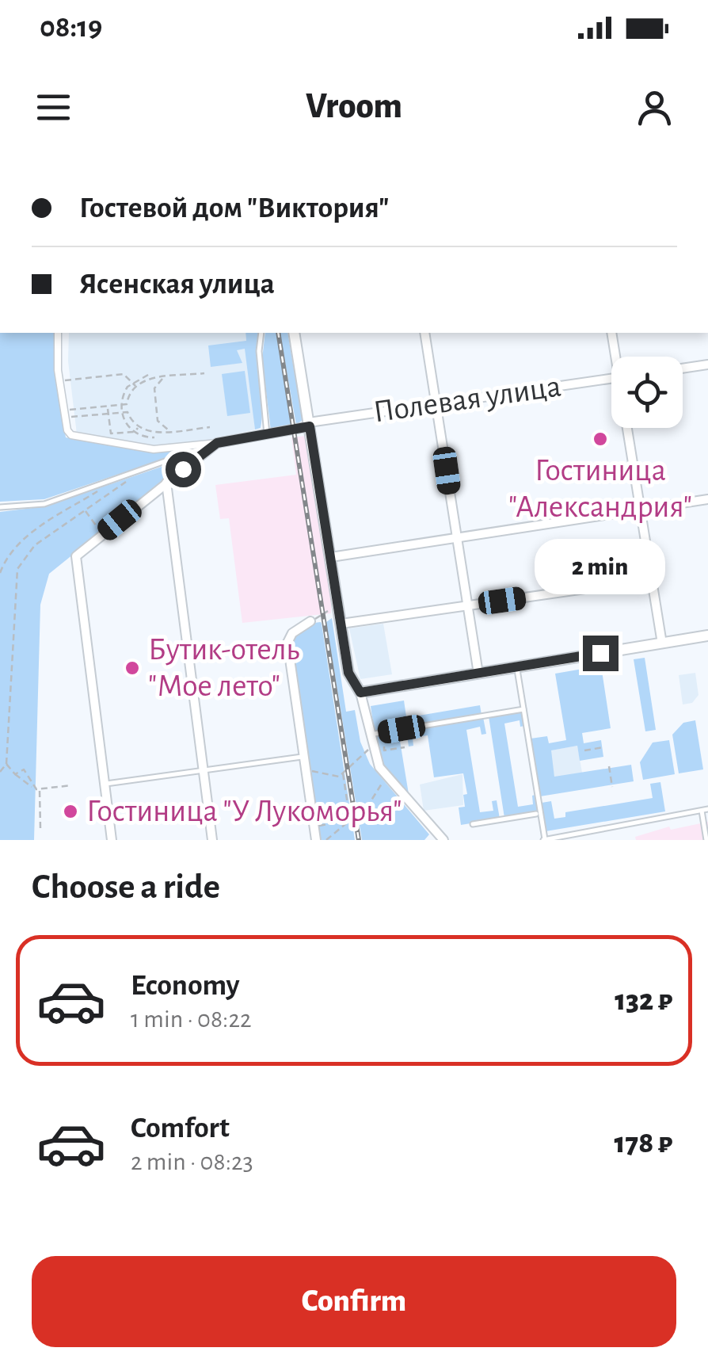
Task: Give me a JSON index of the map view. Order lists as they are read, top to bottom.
{
  "streets": {
    "street": ["Полевая улица"]
  },
  "places": ["Гостиница \"Александрия\"", "Бутик-отель \"Мое лето\"", "Гостиница \"У Лукоморья\""],
  "page": {
    "status": "08:19",
    "header": "Vroom",
    "banner": ["Гостевой дом \"Виктория\"", "Ясенская улица"],
    "bubble": "2 min",
    "heading": "Choose a ride",
    "list": [
      {
        "name": "Economy",
        "note": "1 min · 08:22",
        "value": "132 ₽"
      },
      {
        "name": "Comfort",
        "note": "2 min · 08:23",
        "value": "178 ₽"
      }
    ],
    "buttons": "Confirm"
  }
}
